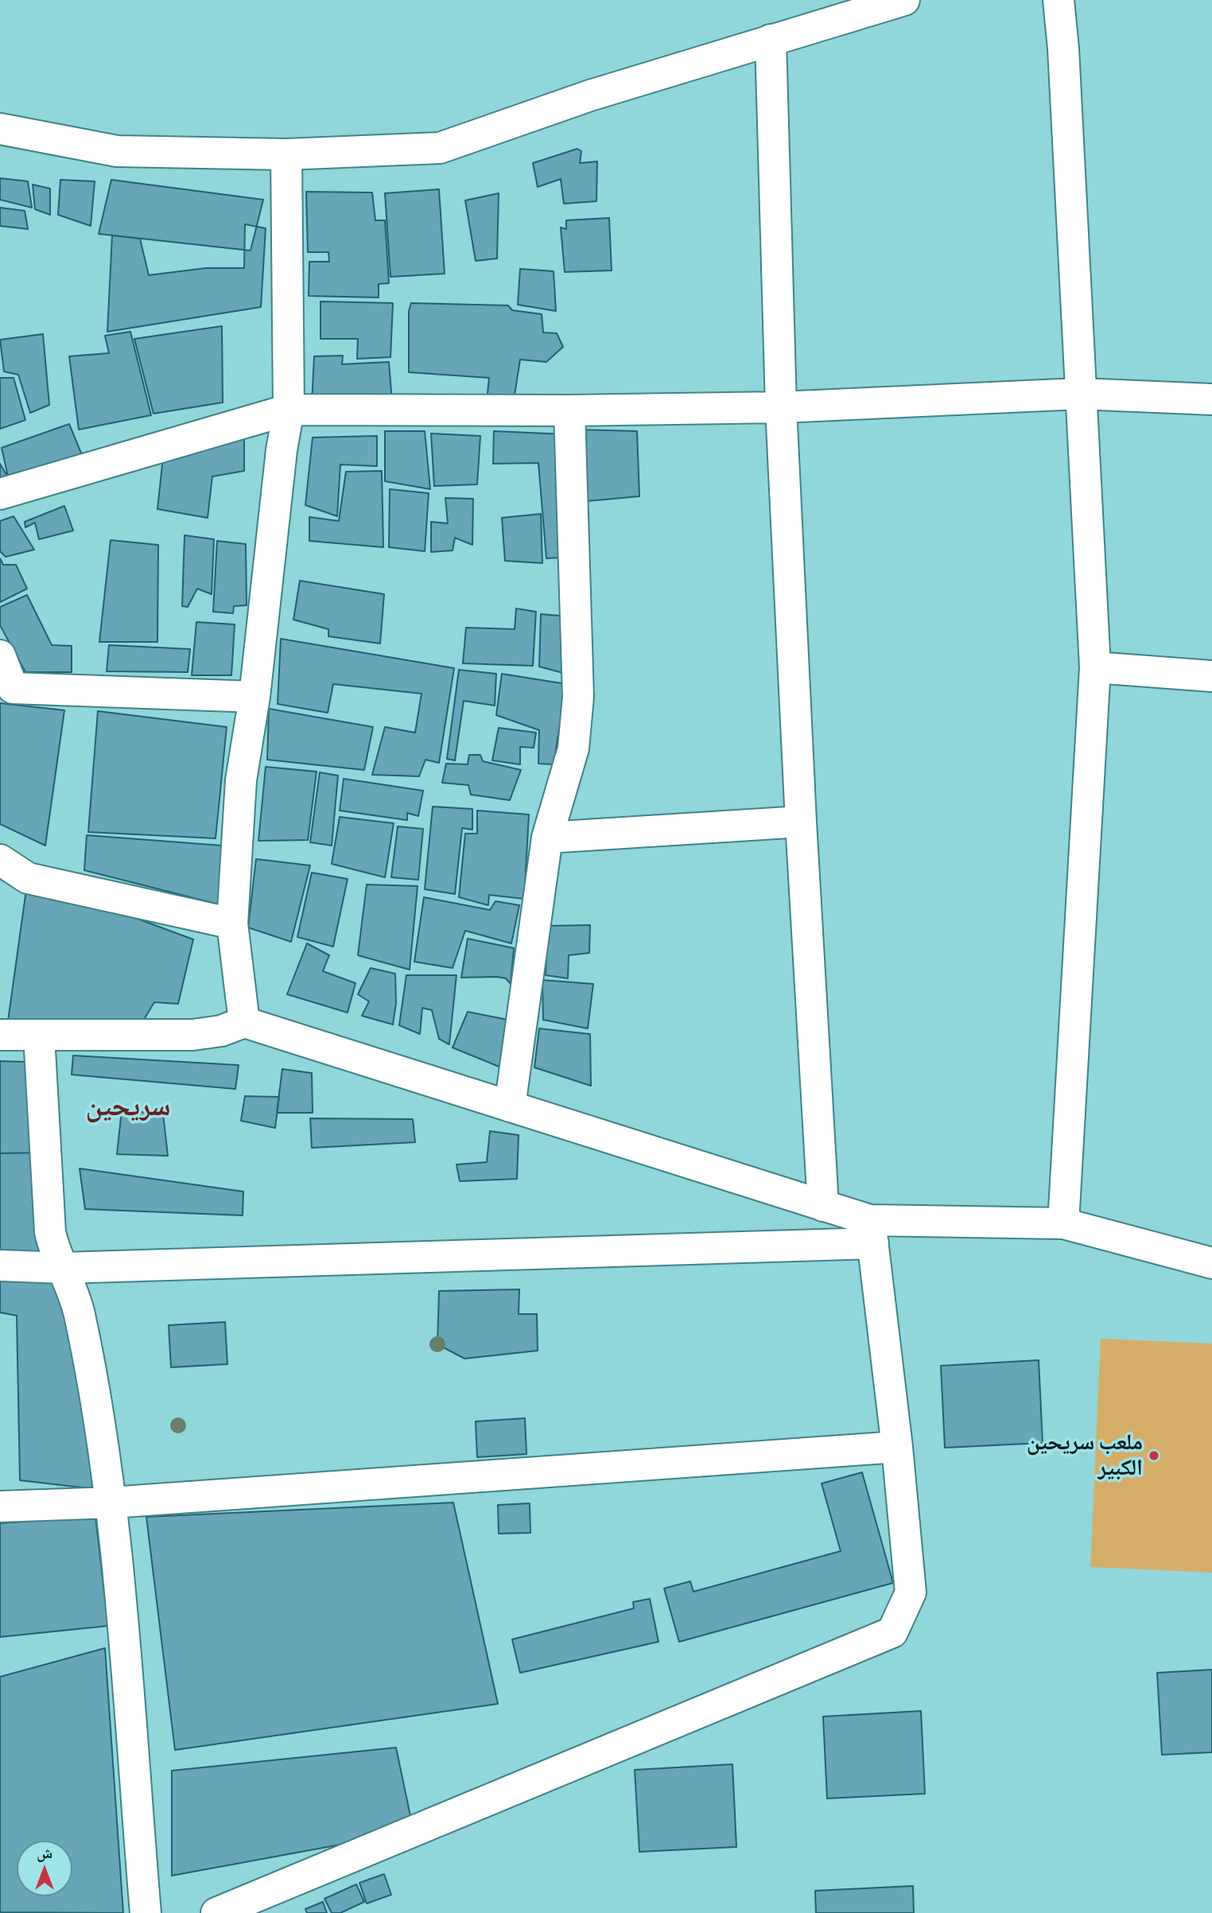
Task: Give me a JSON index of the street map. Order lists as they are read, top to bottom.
{
  "districts": ["سريحين"],
  "places": ["ملعب سريحين الكبير"],
  "north": "top"
}
